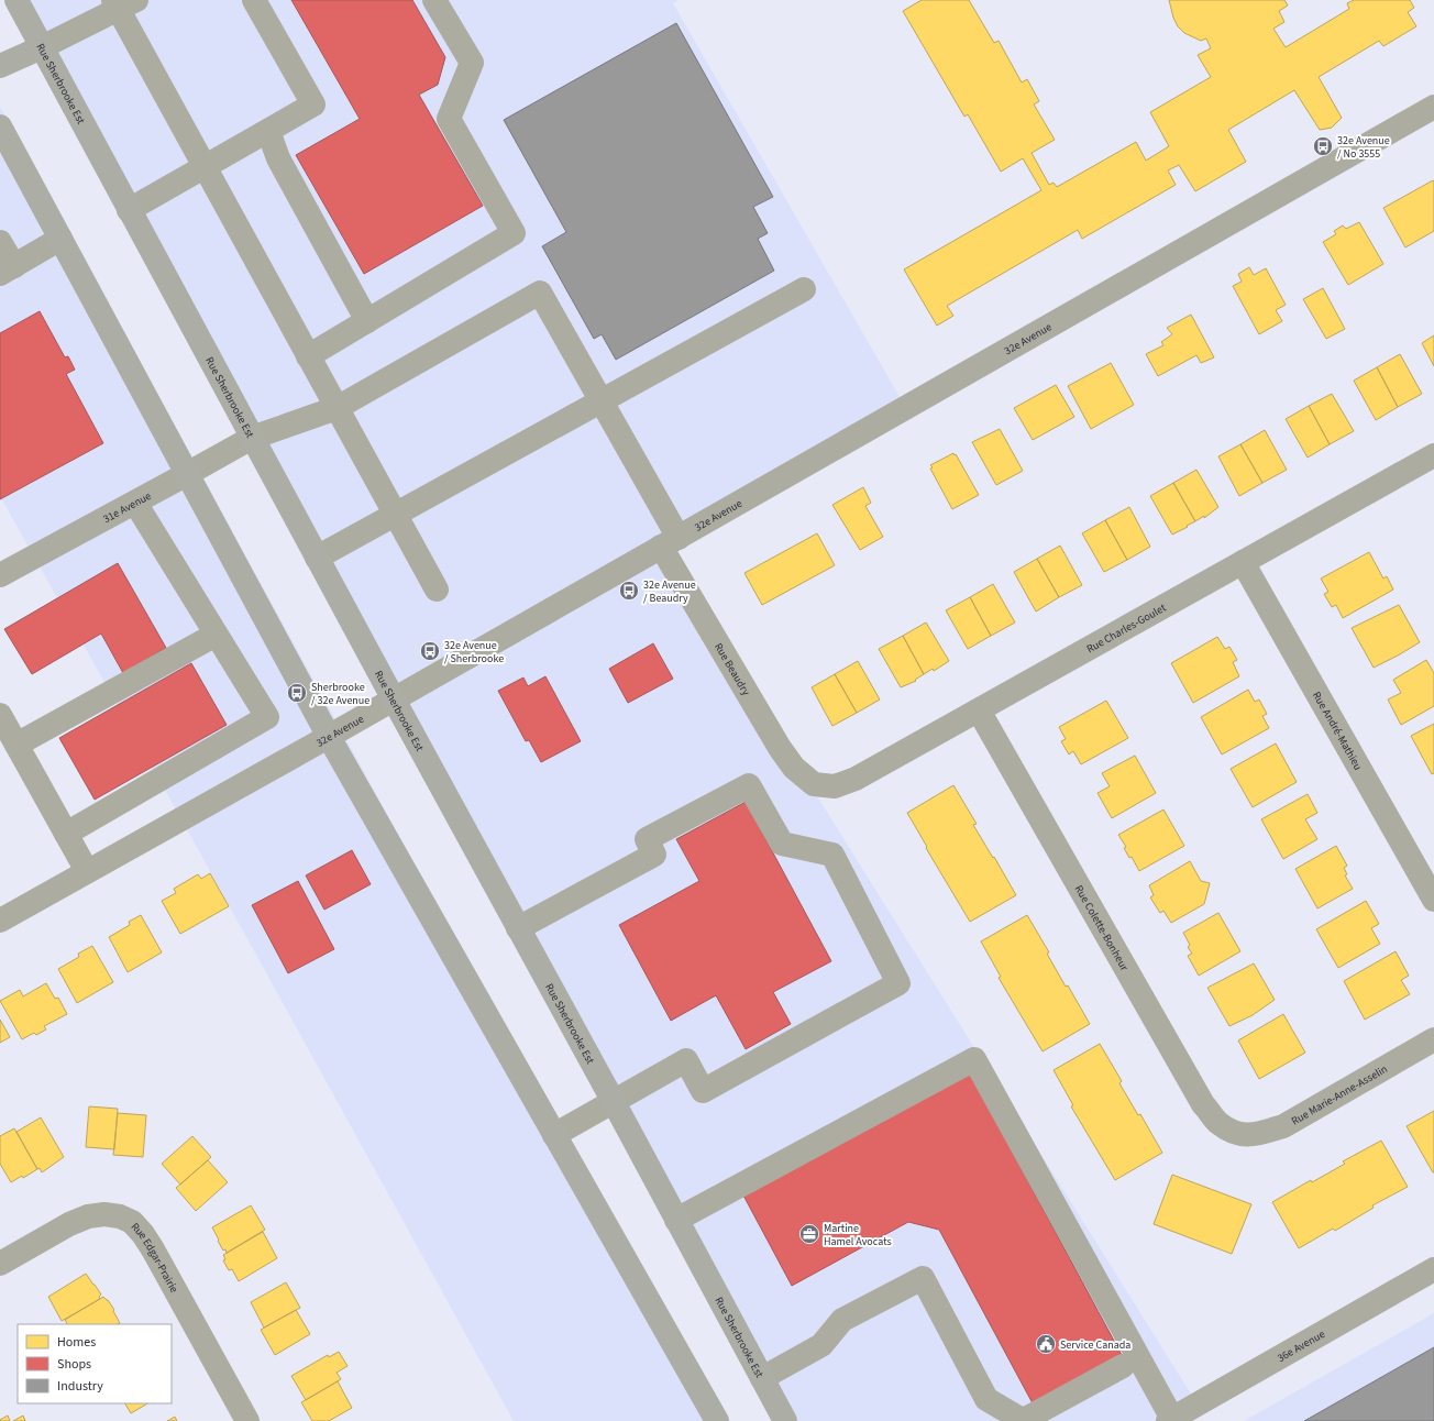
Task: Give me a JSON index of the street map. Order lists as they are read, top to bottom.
{
  "streets": {
    "main road": ["Rue Sherbrooke Est"],
    "street": [
      "32e Avenue",
      "31e Avenue",
      "Rue Charles-Goulet",
      "Rue Beaudry",
      "Rue André-Mathieu",
      "Rue Colette-Bonheur",
      "Rue Marie-Anne-Asselin",
      "Rue Edgar-Prairie",
      "36e Avenue"
    ]
  },
  "crossings": [
    ["Rue Sherbrooke Est", "32e Avenue"],
    ["Rue Sherbrooke Est", "31e Avenue"],
    ["32e Avenue", "Rue Beaudry"],
    ["31e Avenue", "Rue Beaudry"],
    ["Rue Charles-Goulet", "Rue Beaudry"],
    ["Rue Charles-Goulet", "Rue André-Mathieu"],
    ["Rue Charles-Goulet", "Rue Colette-Bonheur"],
    ["Rue Colette-Bonheur", "Rue Marie-Anne-Asselin"]
  ],
  "places": {
    "bus stop": [
      "32e Avenue / No 3555",
      "32e Avenue / Beaudry",
      "32e Avenue / Sherbrooke",
      "Sherbrooke / 32e Avenue"
    ],
    "office": ["Martine Hamel Avocats"],
    "public building": ["Service Canada"]
  },
  "legend": ["Homes", "Shops", "Industry"]
}
